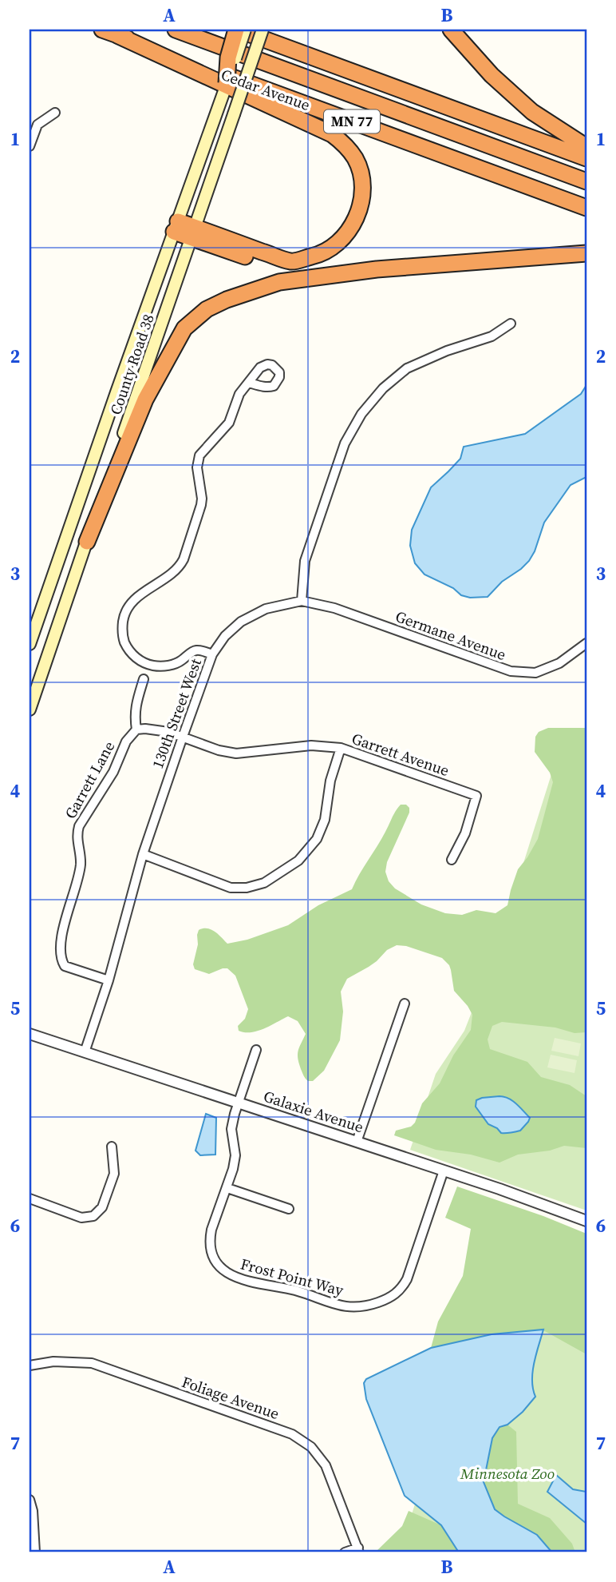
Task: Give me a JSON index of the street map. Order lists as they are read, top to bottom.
{
  "streets": {
    "highway": ["Cedar Avenue", "MN 77"],
    "main road": ["County Road 38"],
    "street": [
      "Germane Avenue",
      "130th Street West",
      "Garrett Avenue",
      "Garrett Lane",
      "Galaxie Avenue",
      "Frost Point Way",
      "Foliage Avenue"
    ]
  },
  "crossings": [
    ["Germane Avenue", "130th Street West"],
    ["130th Street West", "Garrett Avenue"],
    ["130th Street West", "Garrett Lane"],
    ["130th Street West", "Galaxie Avenue"],
    ["Garrett Avenue", "Garrett Lane"],
    ["Galaxie Avenue", "Frost Point Way"]
  ],
  "parks": ["Minnesota Zoo"],
  "grid": {
    "columns": ["A", "B"],
    "rows": [
      "1",
      "2",
      "3",
      "4",
      "5",
      "6",
      "7"
    ]
  }
}
